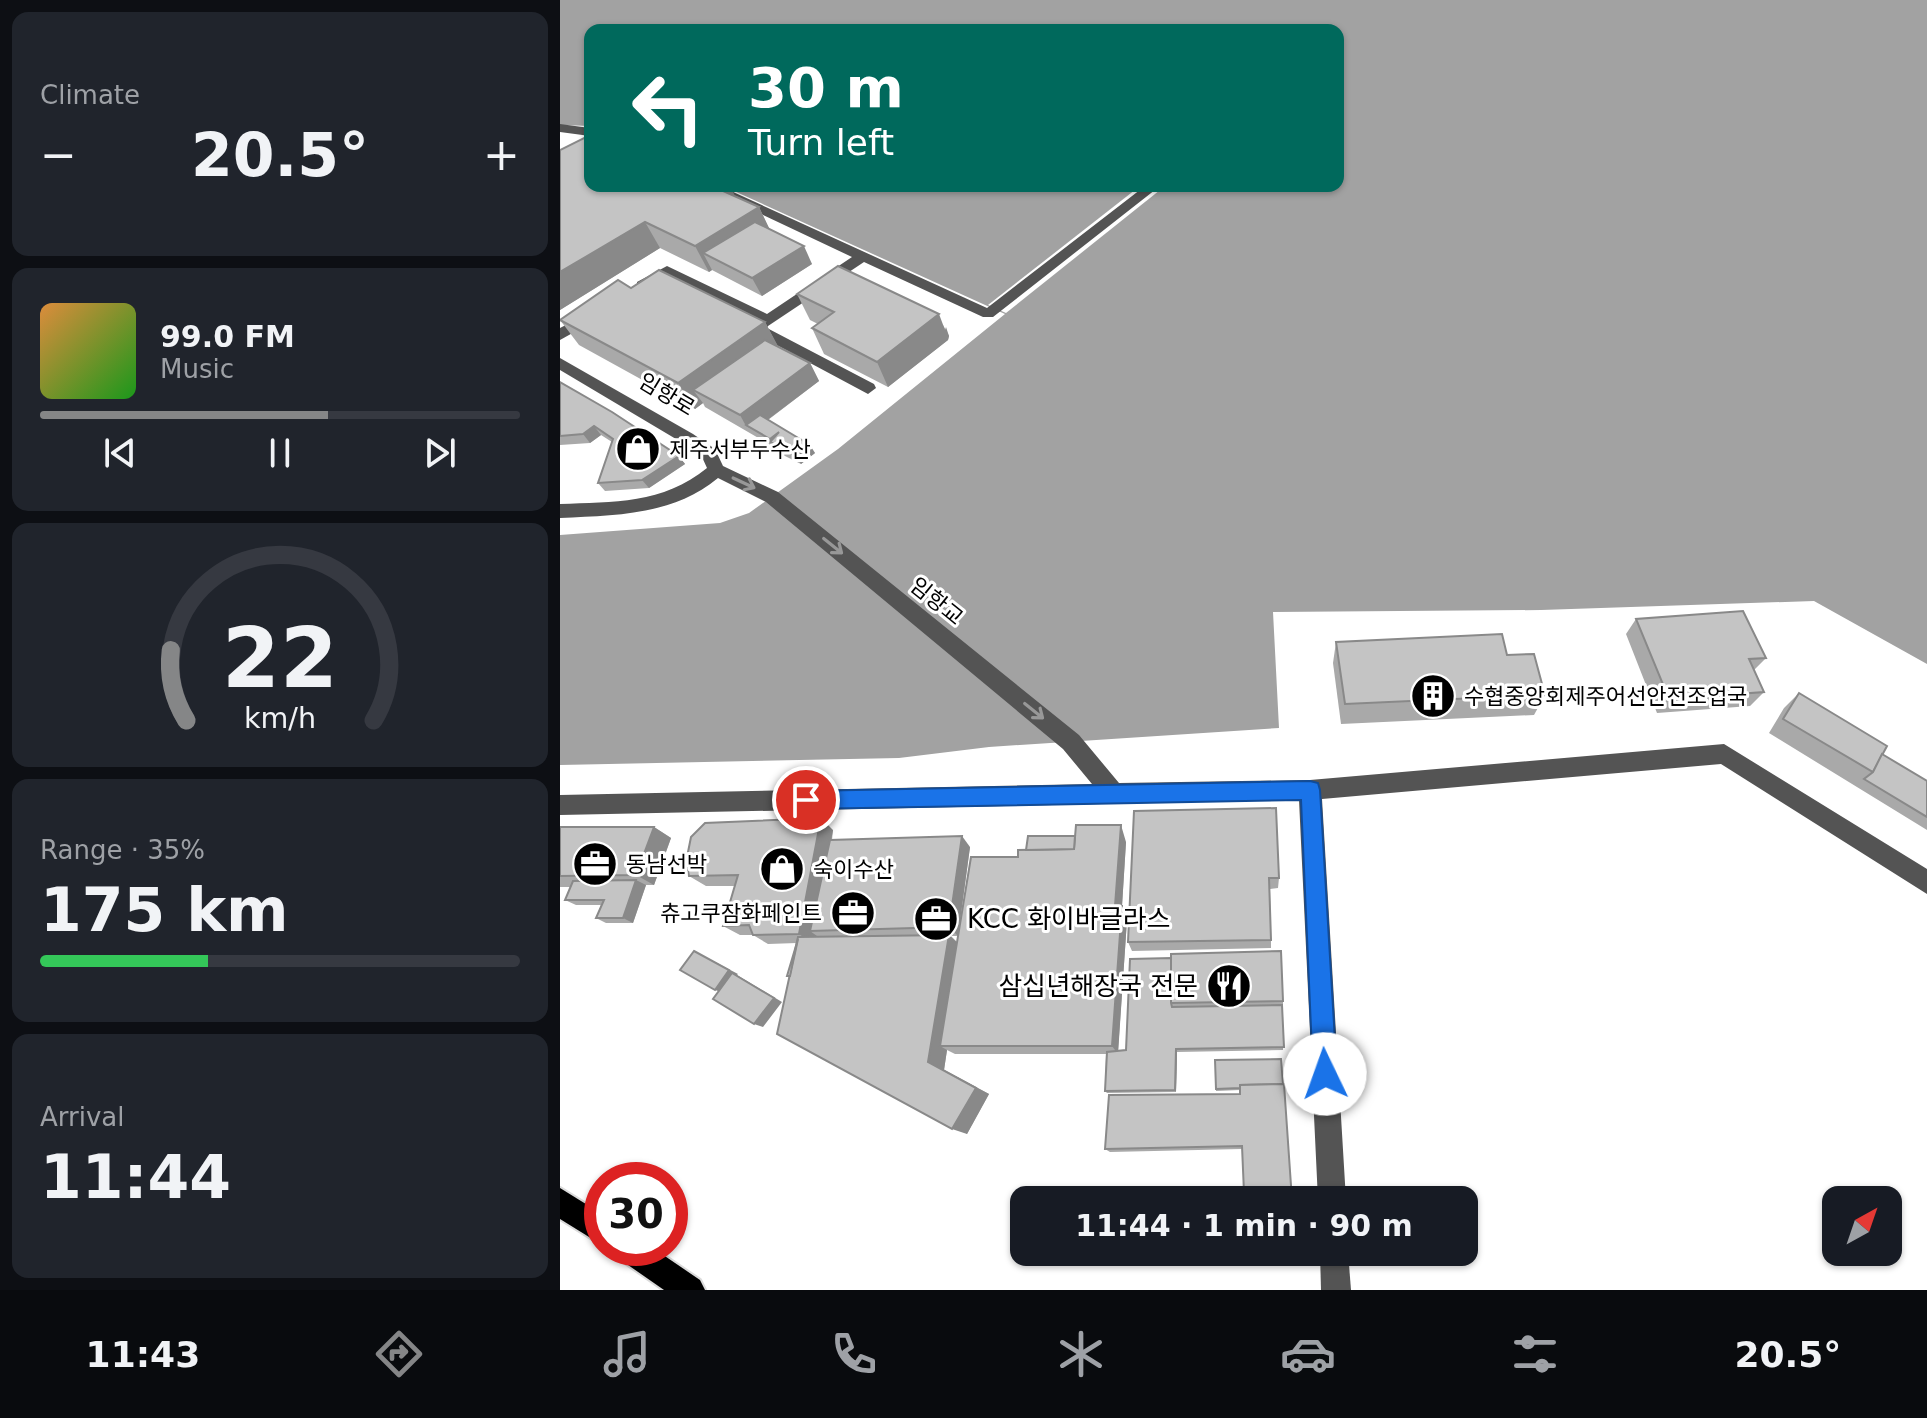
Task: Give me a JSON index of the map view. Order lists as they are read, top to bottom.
{
  "streets": {
    "street": ["임항로", "임항교"]
  },
  "crossings": [
    ["임항로", "임항교"]
  ],
  "one_way": ["임항교"],
  "places": {
    "shop": ["제주서부두수산", "숙이수산"],
    "building": ["수협중앙회제주어선안전조업국"],
    "office": ["동남선박", "츄고쿠잠화페인트", "KCC 화이바글라스"],
    "restaurant": ["삼십년해장국 전문"]
  },
  "north": "top right",
  "page": {
    "tile": [
      "Climate",
      ["Range · 35%", "175 km"],
      ["Arrival", "11:44"]
    ],
    "turn": ["30 m", "Turn left"],
    "heat": ["−", "20.5°", "+"],
    "song": ["99.0 FM", "Music"],
    "limit": "30",
    "trip": "11:44 · 1 min · 90 m",
    "tabs": ["11:43", "20.5°"],
    "gauge": ["22", "km/h"]
  }
}
